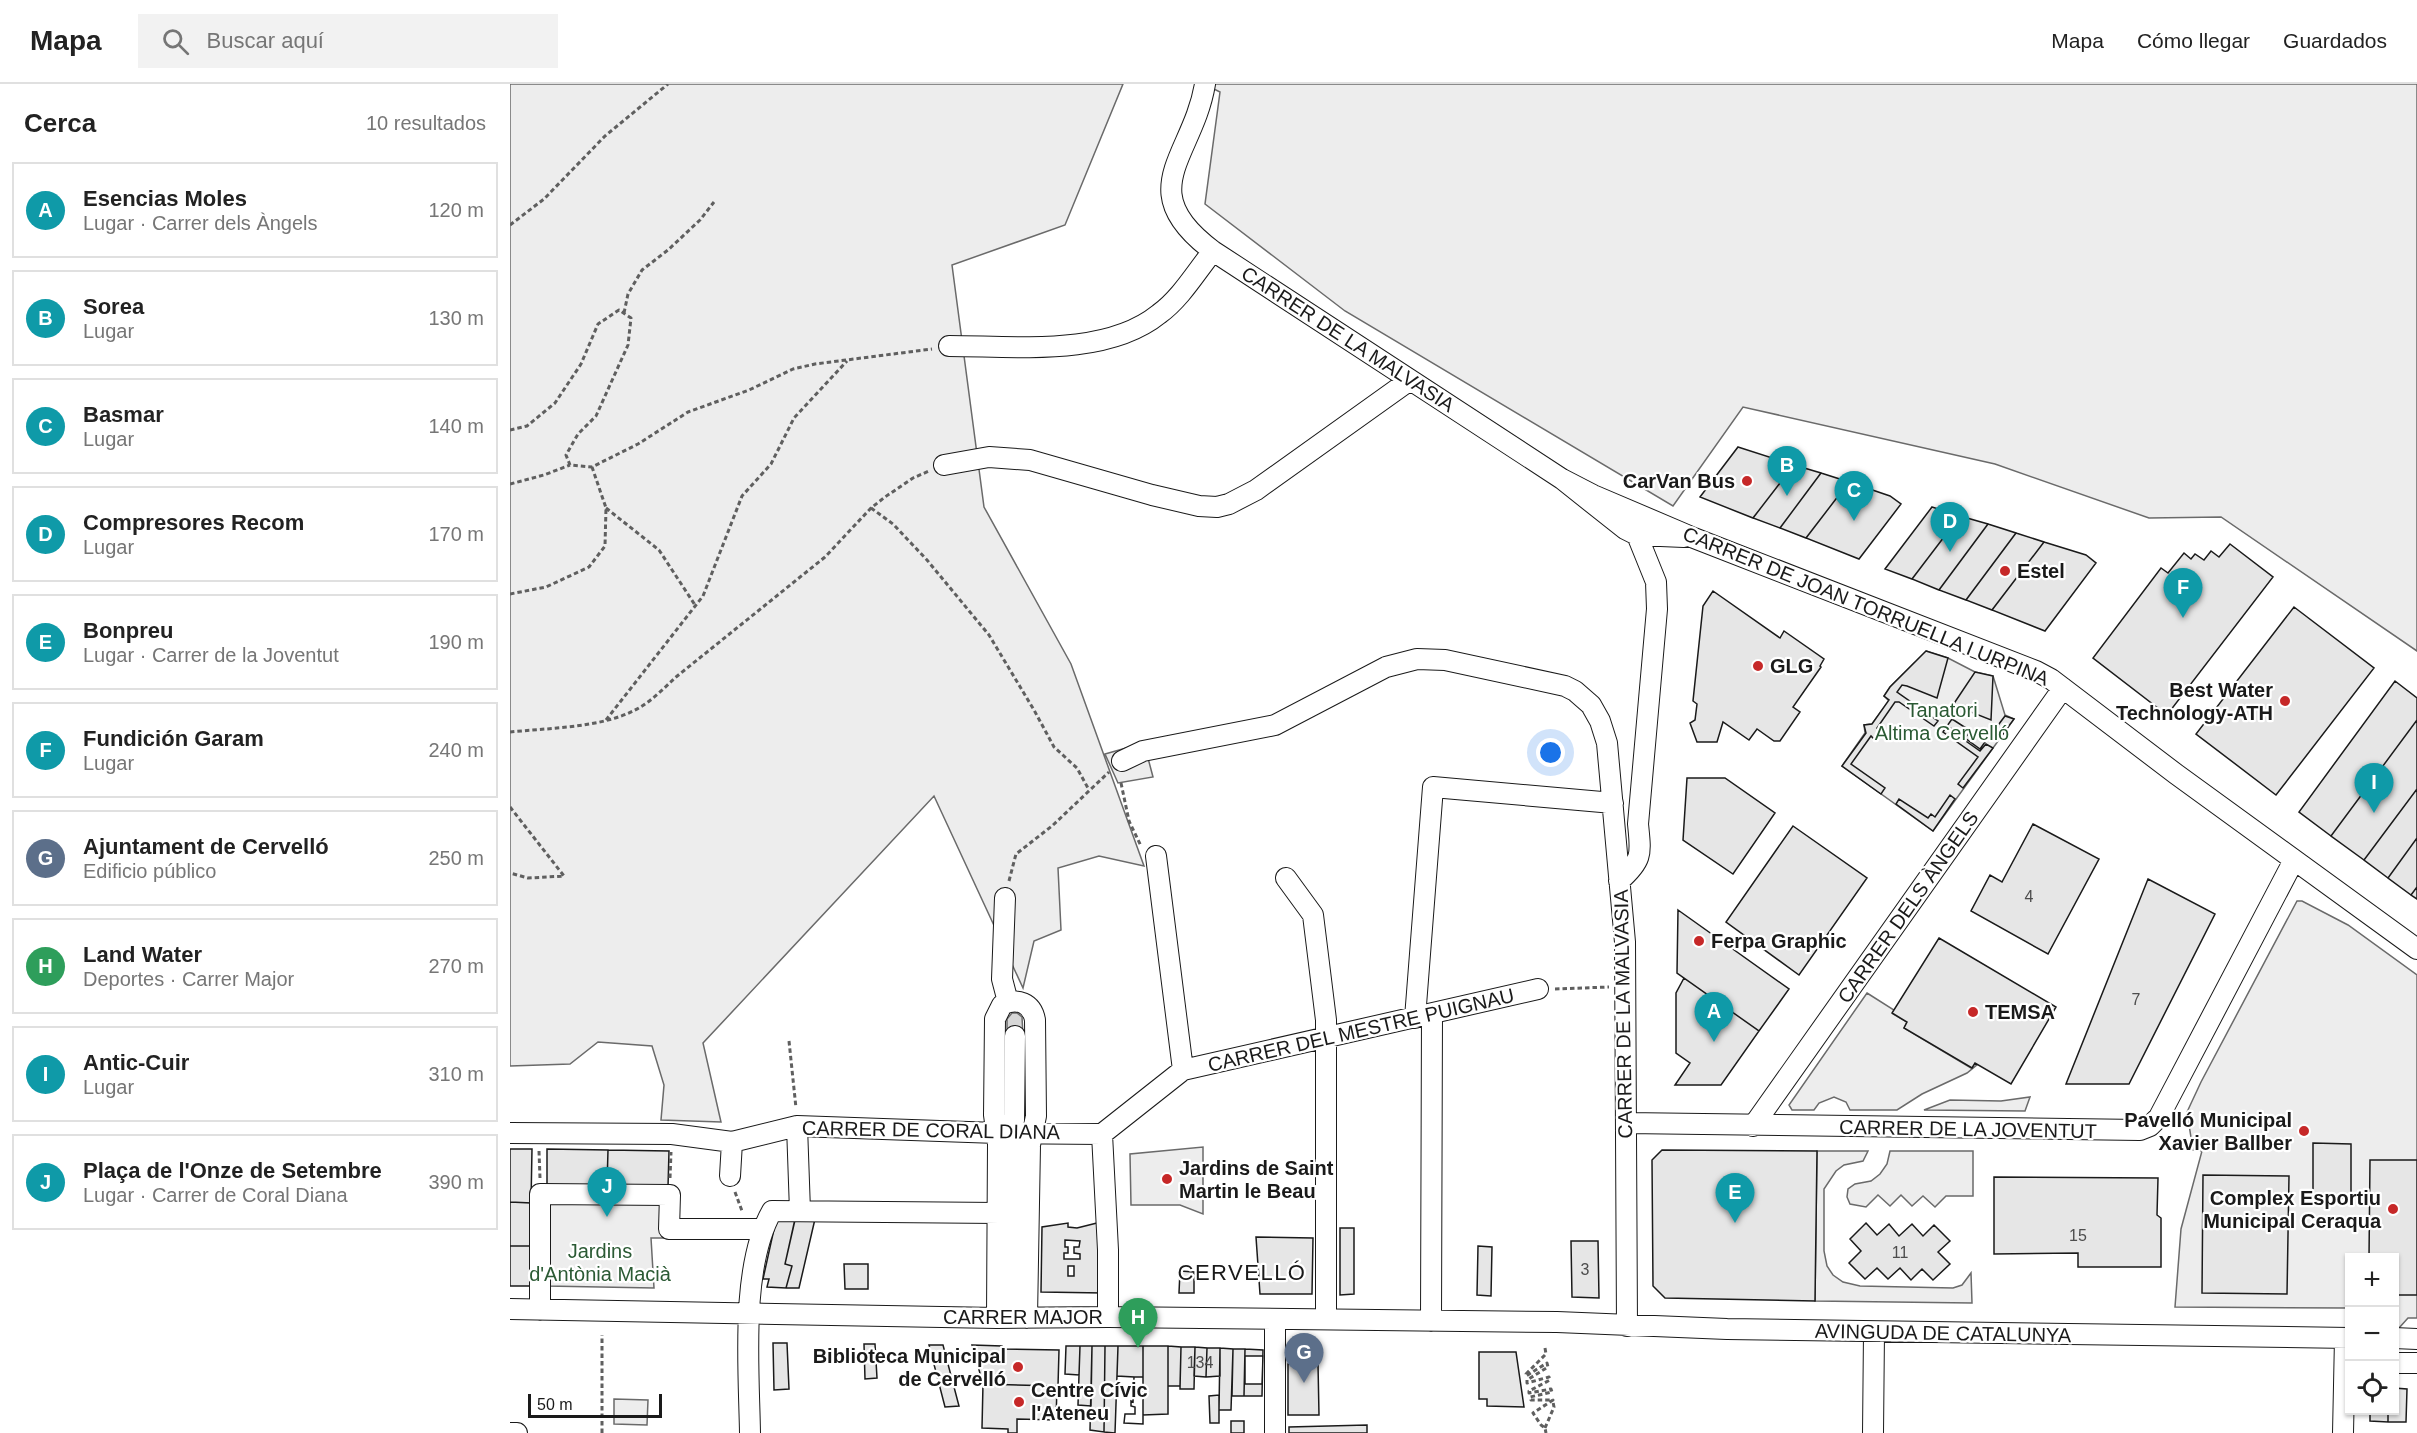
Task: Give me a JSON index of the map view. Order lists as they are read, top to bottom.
{
  "streets": {
    "street": [
      "CARRER DE LA MALVASIA",
      "CARRER DE JOAN TORRUELLA I URPINA",
      "CARRER DELS ÀNGELS",
      "CARRER DEL MESTRE PUIGNAU",
      "CARRER DE LA JOVENTUT",
      "CARRER DE CORAL DIANA",
      "CARRER MAJOR",
      "AVINGUDA DE CATALUNYA"
    ]
  },
  "crossings": [
    ["CARRER DE LA MALVASIA", "CARRER DE JOAN TORRUELLA I URPINA"],
    ["CARRER DE LA MALVASIA", "CARRER DE LA JOVENTUT"],
    ["CARRER DE LA MALVASIA", "AVINGUDA DE CATALUNYA"],
    ["CARRER DE JOAN TORRUELLA I URPINA", "CARRER DELS ÀNGELS"],
    ["CARRER DE JOAN TORRUELLA I URPINA", "CARRER DE LA JOVENTUT"],
    ["CARRER DELS ÀNGELS", "CARRER DE LA JOVENTUT"],
    ["CARRER MAJOR", "AVINGUDA DE CATALUNYA"]
  ],
  "districts": ["CERVELLÓ"],
  "parks": ["Tanatori Altima Cervelló", "Jardins d'Antònia Macià"],
  "places": [
    "CarVan Bus",
    "Estel",
    "GLG",
    "Best Water Technology-ATH",
    "Ferpa Graphic",
    "TEMSA",
    "Pavelló Municipal Xavier Ballber",
    "Jardins de Saint Martin le Beau",
    "Complex Esportiu Municipal Ceraqua",
    "Biblioteca Municipal de Cervelló",
    "Centre Cívic l'Ateneu"
  ],
  "house_numbers": [
    "4",
    "7",
    "15",
    "11",
    "3",
    "134"
  ],
  "scale_bar": "50 m",
  "page": {
    "header": "Mapa",
    "search": "Buscar aquí",
    "nav": ["Mapa", "Cómo llegar", "Guardados"],
    "heading": ["Cerca", "10 resultados"],
    "list": [
      {
        "mark": "A",
        "name": "Esencias Moles",
        "note": "Lugar · Carrer dels Àngels",
        "value": "120 m"
      },
      {
        "mark": "B",
        "name": "Sorea",
        "note": "Lugar",
        "value": "130 m"
      },
      {
        "mark": "C",
        "name": "Basmar",
        "note": "Lugar",
        "value": "140 m"
      },
      {
        "mark": "D",
        "name": "Compresores Recom",
        "note": "Lugar",
        "value": "170 m"
      },
      {
        "mark": "E",
        "name": "Bonpreu",
        "note": "Lugar · Carrer de la Joventut",
        "value": "190 m"
      },
      {
        "mark": "F",
        "name": "Fundición Garam",
        "note": "Lugar",
        "value": "240 m"
      },
      {
        "mark": "G",
        "name": "Ajuntament de Cervelló",
        "note": "Edificio público",
        "value": "250 m"
      },
      {
        "mark": "H",
        "name": "Land Water",
        "note": "Deportes · Carrer Major",
        "value": "270 m"
      },
      {
        "mark": "I",
        "name": "Antic-Cuir",
        "note": "Lugar",
        "value": "310 m"
      },
      {
        "mark": "J",
        "name": "Plaça de l'Onze de Setembre",
        "note": "Lugar · Carrer de Coral Diana",
        "value": "390 m"
      }
    ],
    "pins": [
      "B",
      "C",
      "D",
      "F",
      "I",
      "A",
      "J",
      "E",
      "H",
      "G"
    ],
    "map_buttons": ["+", "−"],
    "scale": "50 m"
  }
}
